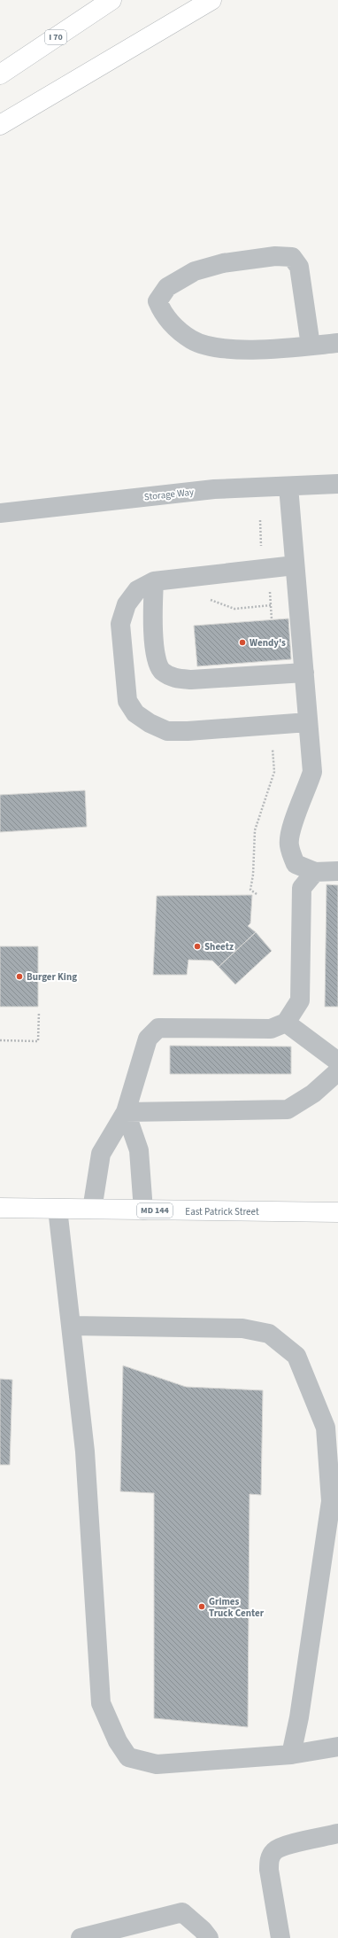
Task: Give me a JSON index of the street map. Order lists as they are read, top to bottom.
{
  "streets": {
    "main road": ["I 70", "MD 144", "East Patrick Street"],
    "street": ["Storage Way"]
  },
  "places": [
    "Wendy's",
    "Sheetz",
    "Burger King",
    "Grimes Truck Center"
  ]
}
